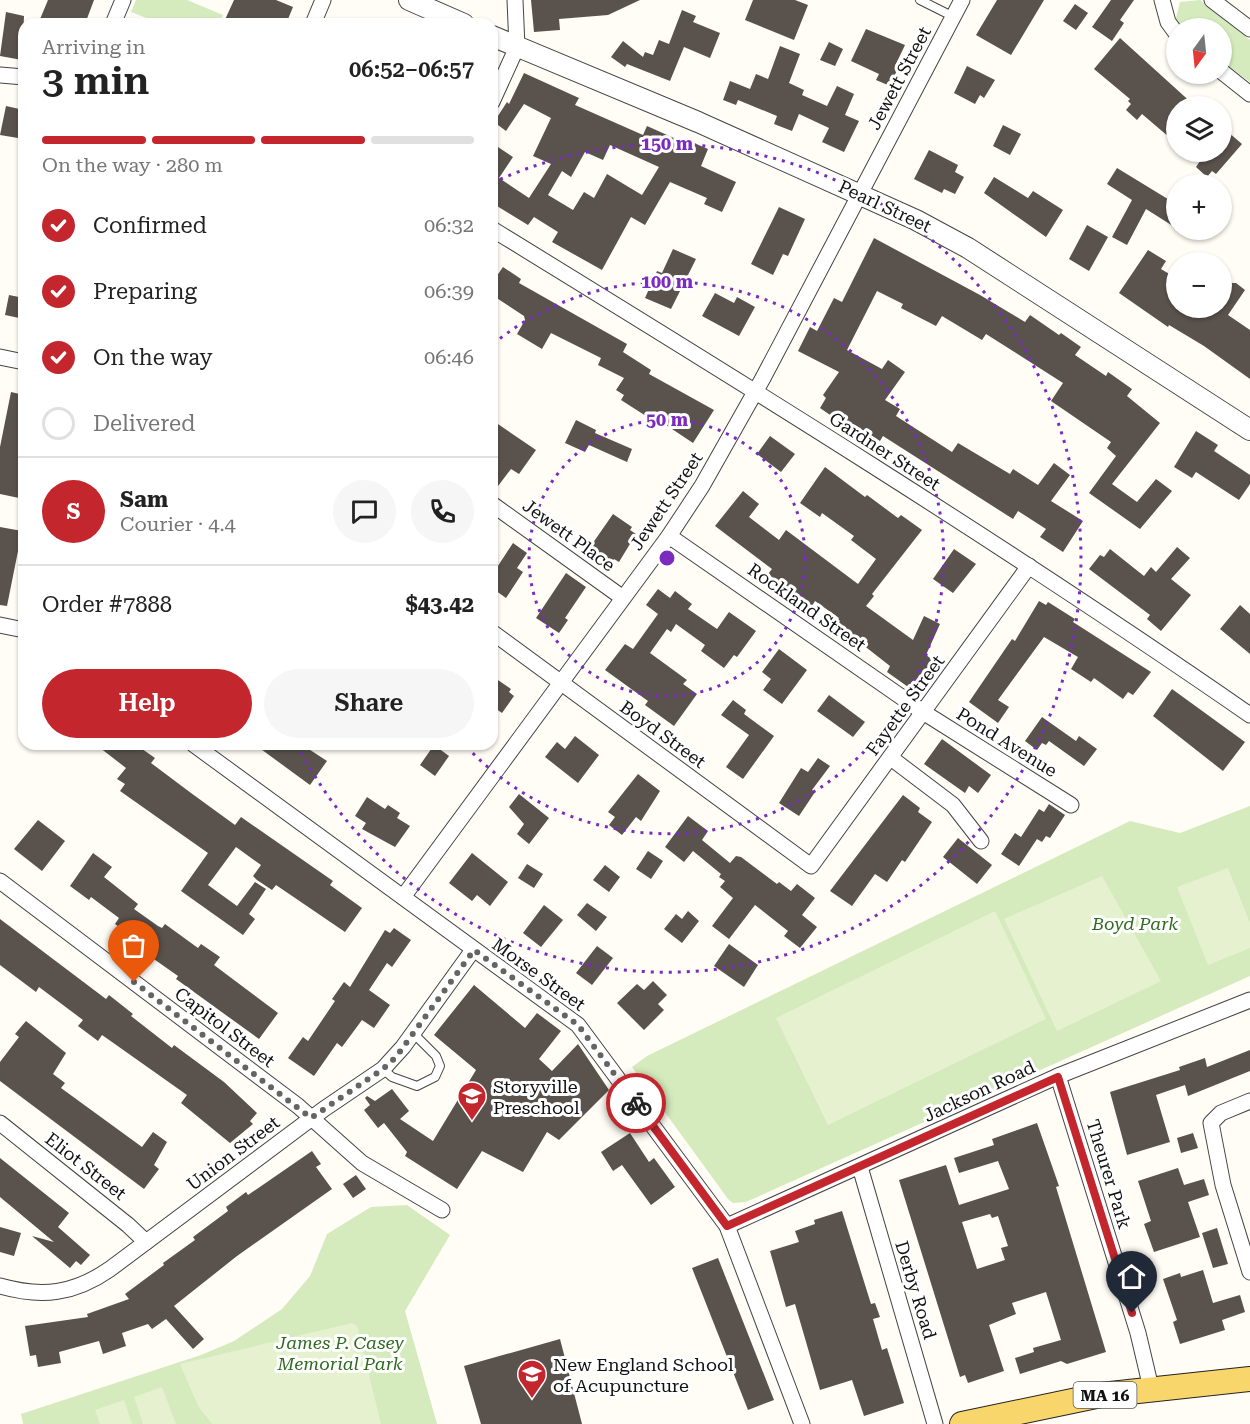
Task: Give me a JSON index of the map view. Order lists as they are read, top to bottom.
{
  "streets": {
    "main road": ["MA 16"],
    "street": [
      "Jewett Street",
      "Pearl Street",
      "Gardner Street",
      "Jewett Place",
      "Rockland Street",
      "Fayette Street",
      "Boyd Street",
      "Pond Avenue",
      "Morse Street",
      "Capitol Street",
      "Jackson Road",
      "Union Street",
      "Eliot Street",
      "Theurer Park",
      "Derby Road"
    ]
  },
  "crossings": [
    ["Jewett Street", "Pearl Street"],
    ["Jewett Street", "Gardner Street"],
    ["Jewett Street", "Jewett Place"],
    ["Jewett Street", "Rockland Street"],
    ["Jewett Street", "Boyd Street"],
    ["Jewett Street", "Morse Street"],
    ["Gardner Street", "Fayette Street"],
    ["Rockland Street", "Fayette Street"],
    ["Rockland Street", "Pond Avenue"],
    ["Fayette Street", "Boyd Street"],
    ["Fayette Street", "Pond Avenue"],
    ["Morse Street", "Jackson Road"],
    ["Morse Street", "Union Street"],
    ["Capitol Street", "Union Street"],
    ["Jackson Road", "Theurer Park"],
    ["Jackson Road", "Derby Road"],
    ["Union Street", "Eliot Street"],
    ["Theurer Park", "MA 16"]
  ],
  "parks": ["Boyd Park", "James P. Casey Memorial Park"],
  "places": {
    "school or university": ["Storyville Preschool", "New England School of Acupuncture"]
  },
  "north": "bottom",
  "page": {
    "map_buttons": ["+", "−"],
    "heading": ["3 min", "Arriving in", "06:52–06:57"],
    "panel": [
      "Sam",
      "Courier · 4.4",
      "Order #7888",
      "$43.42"
    ],
    "bar": "On the way · 280 m",
    "list": [
      ["Confirmed", "06:32"],
      ["Preparing", "06:39"],
      ["On the way", "06:46"],
      "Delivered"
    ],
    "round": "S",
    "buttons": ["Help", "Share"]
  },
  "rings": ["150 m", "100 m", "50 m"]
}
